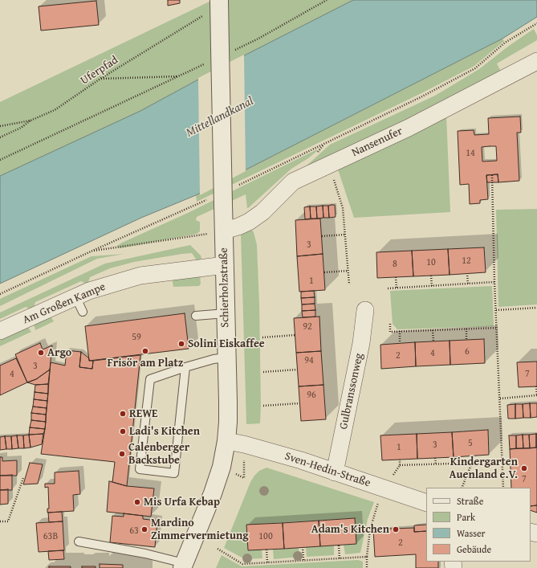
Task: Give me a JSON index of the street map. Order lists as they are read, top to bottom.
{
  "streets": {
    "street": [
      "Nansenufer",
      "Schierholzstraße",
      "Am Großen Kampe",
      "Gulbranssonweg",
      "Sven-Hedin-Straße"
    ],
    "path": ["Uferpfad"]
  },
  "crossings": [
    ["Nansenufer", "Schierholzstraße"],
    ["Schierholzstraße", "Am Großen Kampe"],
    ["Schierholzstraße", "Sven-Hedin-Straße"],
    ["Gulbranssonweg", "Sven-Hedin-Straße"]
  ],
  "water": ["Mittellandkanal"],
  "places": [
    "Solini Eiskaffee",
    "Frisör am Platz",
    "Argo",
    "REWE",
    "Ladi's Kitchen",
    "Calenberger Backstube",
    "Kindergarten Auenland e.V.",
    "Mis Urfa Kebap",
    "Mardino Zimmervermietung",
    "Adam's Kitchen"
  ],
  "house_numbers": [
    "14",
    "3",
    "12",
    "10",
    "8",
    "1",
    "92",
    "59",
    "6",
    "4",
    "2",
    "94",
    "3",
    "4",
    "7",
    "96",
    "5",
    "3",
    "1",
    "7",
    "63",
    "63B",
    "100",
    "2"
  ],
  "legend": [
    "Straße",
    "Park",
    "Wasser",
    "Gebäude"
  ]
}
